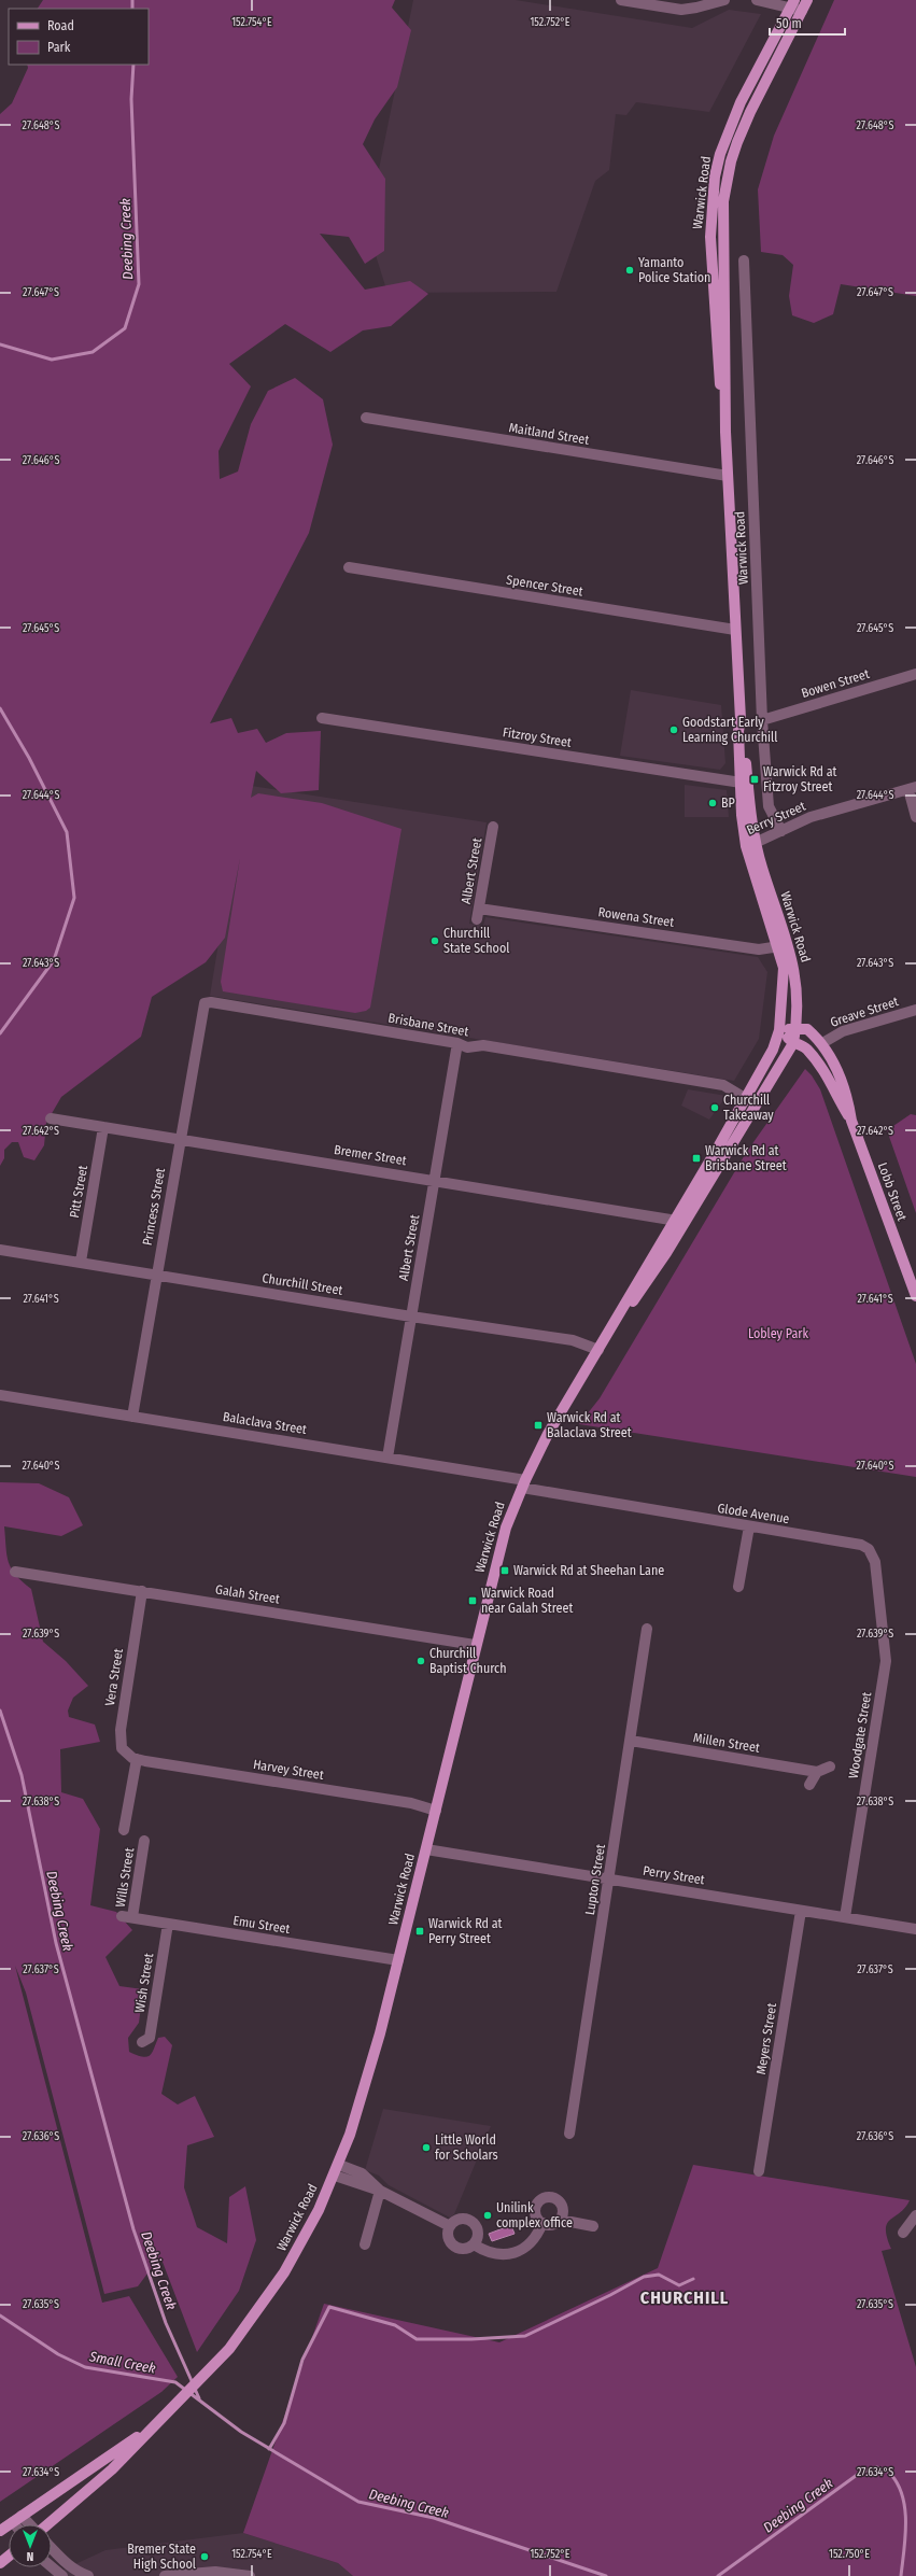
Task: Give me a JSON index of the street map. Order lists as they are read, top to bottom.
{
  "streets": {
    "main road": ["Warwick Road", "Lobb Street"],
    "street": [
      "Maitland Street",
      "Spencer Street",
      "Bowen Street",
      "Fitzroy Street",
      "Berry Street",
      "Albert Street",
      "Rowena Street",
      "Greave Street",
      "Brisbane Street",
      "Bremer Street",
      "Pitt Street",
      "Princess Street",
      "Churchill Street",
      "Balaclava Street",
      "Glode Avenue",
      "Galah Street",
      "Vera Street",
      "Woodgate Street",
      "Millen Street",
      "Harvey Street",
      "Perry Street",
      "Wills Street",
      "Lupton Street",
      "Emu Street",
      "Wish Street",
      "Meyers Street"
    ]
  },
  "crossings": [
    ["Warwick Road", "Maitland Street"],
    ["Warwick Road", "Spencer Street"],
    ["Warwick Road", "Bowen Street"],
    ["Warwick Road", "Fitzroy Street"],
    ["Warwick Road", "Berry Street"],
    ["Warwick Road", "Rowena Street"],
    ["Warwick Road", "Brisbane Street"],
    ["Warwick Road", "Bremer Street"],
    ["Warwick Road", "Lobb Street"],
    ["Warwick Road", "Churchill Street"],
    ["Warwick Road", "Balaclava Street"],
    ["Warwick Road", "Glode Avenue"],
    ["Warwick Road", "Galah Street"],
    ["Warwick Road", "Harvey Street"],
    ["Warwick Road", "Perry Street"],
    ["Warwick Road", "Emu Street"],
    ["Albert Street", "Rowena Street"],
    ["Albert Street", "Brisbane Street"],
    ["Albert Street", "Bremer Street"],
    ["Albert Street", "Churchill Street"],
    ["Albert Street", "Balaclava Street"],
    ["Greave Street", "Lobb Street"],
    ["Brisbane Street", "Princess Street"],
    ["Bremer Street", "Pitt Street"],
    ["Bremer Street", "Princess Street"],
    ["Pitt Street", "Churchill Street"],
    ["Princess Street", "Churchill Street"],
    ["Princess Street", "Balaclava Street"],
    ["Balaclava Street", "Glode Avenue"],
    ["Glode Avenue", "Woodgate Street"],
    ["Galah Street", "Vera Street"],
    ["Vera Street", "Harvey Street"],
    ["Woodgate Street", "Perry Street"],
    ["Millen Street", "Lupton Street"],
    ["Perry Street", "Lupton Street"],
    ["Perry Street", "Meyers Street"],
    ["Wills Street", "Emu Street"],
    ["Emu Street", "Wish Street"]
  ],
  "districts": ["CHURCHILL"],
  "water": ["Deebing Creek", "Small Creek"],
  "parks": ["Lobley Park"],
  "places": {
    "other": [
      "Yamanto Police Station",
      "Goodstart Early Learning Churchill",
      "BP",
      "Churchill State School",
      "Churchill Takeaway",
      "Churchill Baptist Church",
      "Little World for Scholars",
      "Unilink complex office",
      "Bremer State High School"
    ],
    "transit": [
      "Warwick Rd at Fitzroy Street",
      "Warwick Rd at Brisbane Street",
      "Warwick Rd at Balaclava Street",
      "Warwick Rd at Sheehan Lane",
      "Warwick Road near Galah Street",
      "Warwick Rd at Perry Street"
    ]
  },
  "legend": ["Road", "Park"],
  "scale_bar": "50 m",
  "north": "bottom",
  "coordinates": [
    "152.754°E",
    "152.752°E",
    "27.648°S",
    "27.647°S",
    "27.646°S",
    "27.645°S",
    "27.644°S",
    "27.643°S",
    "27.642°S",
    "27.641°S",
    "27.640°S",
    "27.639°S",
    "27.638°S",
    "27.637°S",
    "27.636°S",
    "27.635°S",
    "27.634°S",
    "152.750°E"
  ]
}
